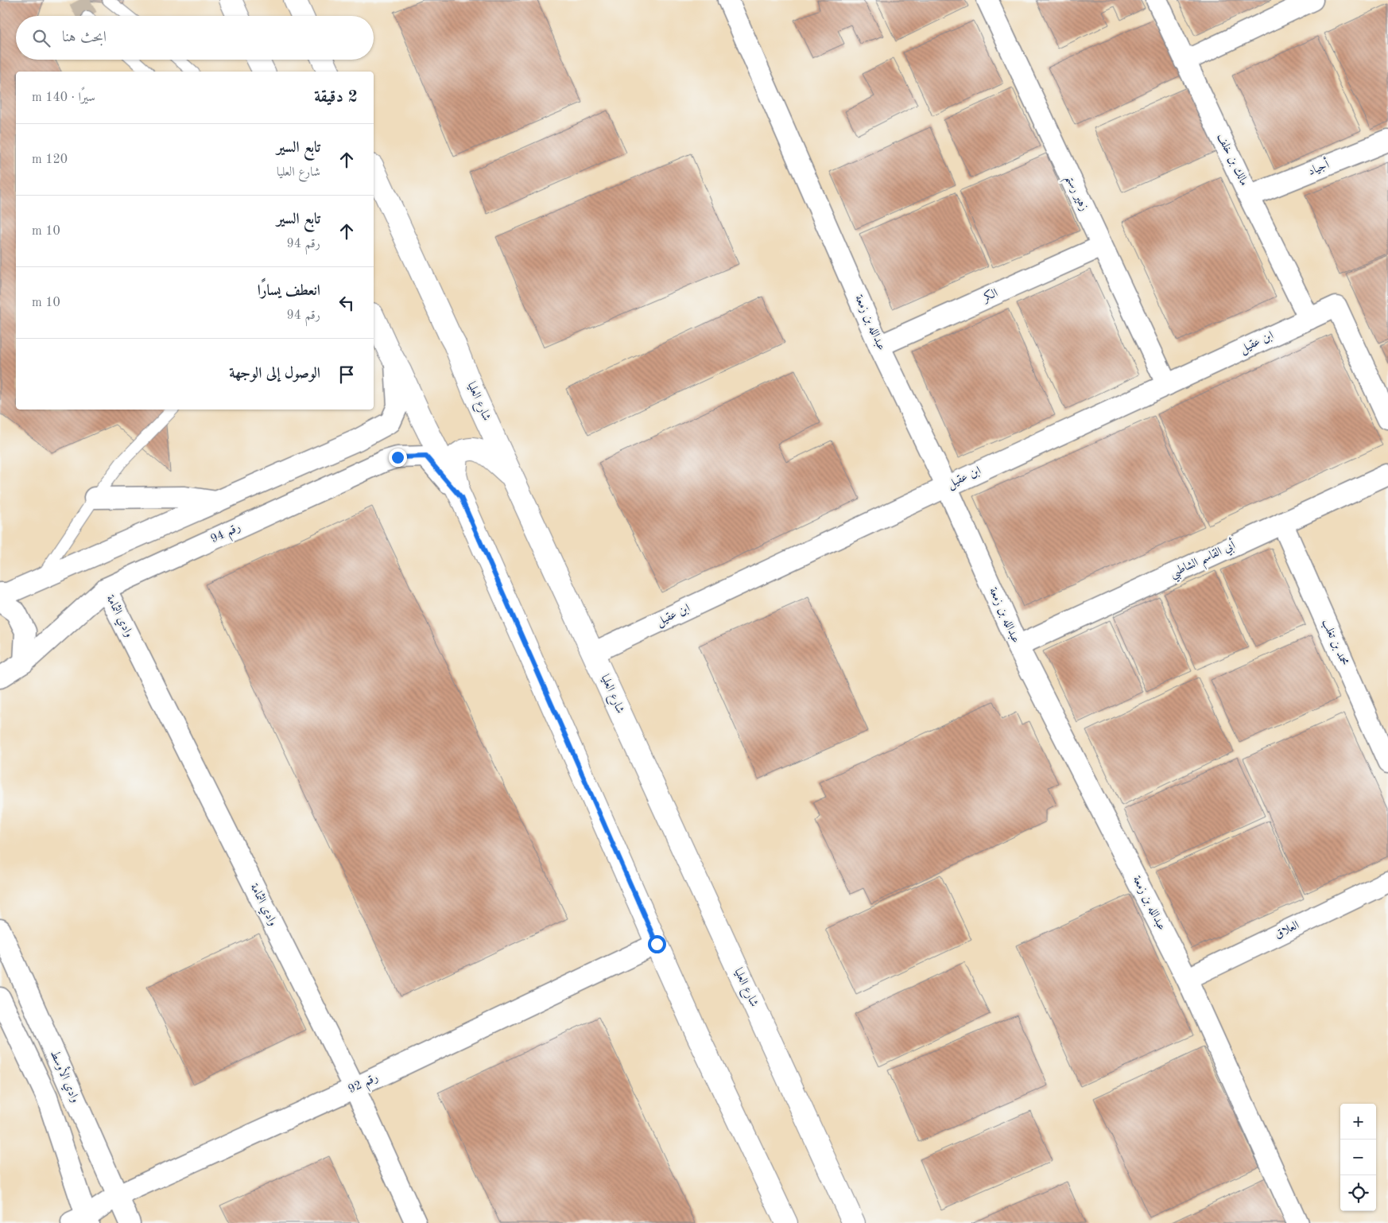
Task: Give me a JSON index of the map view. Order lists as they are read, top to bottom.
{
  "streets": {
    "main road": ["شارع العليا"],
    "street": [
      "مالك بن خلف",
      "أجياد",
      "زهير رستم",
      "الكر",
      "عبدالله بن زمعة",
      "ابن عقيل",
      "رقم 94",
      "أبي القاسم الشاطبي",
      "وادي الثمامة",
      "محمد بن تغلب",
      "العلاق",
      "وادي الأوسط",
      "رقم 92"
    ]
  },
  "crossings": [
    ["مالك بن خلف", "أجياد"],
    ["مالك بن خلف", "ابن عقيل"],
    ["زهير رستم", "الكر"],
    ["زهير رستم", "ابن عقيل"],
    ["الكر", "عبدالله بن زمعة"],
    ["عبدالله بن زمعة", "ابن عقيل"],
    ["عبدالله بن زمعة", "أبي القاسم الشاطبي"],
    ["عبدالله بن زمعة", "العلاق"],
    ["ابن عقيل", "شارع العليا"],
    ["رقم 94", "وادي الثمامة"],
    ["أبي القاسم الشاطبي", "محمد بن تغلب"],
    ["وادي الثمامة", "رقم 92"],
    ["وادي الأوسط", "رقم 92"]
  ],
  "page": {
    "search": "ابحث هنا",
    "heading": ["2 دقيقة", "سيرًا · 140 m"],
    "list": [
      ["تابع السير", "شارع العليا", "120 m"],
      ["تابع السير", "رقم 94", "10 m"],
      ["انعطف يسارًا", "رقم 94", "10 m"],
      "الوصول إلى الوجهة"
    ],
    "map_buttons": ["+", "−"]
  }
}
